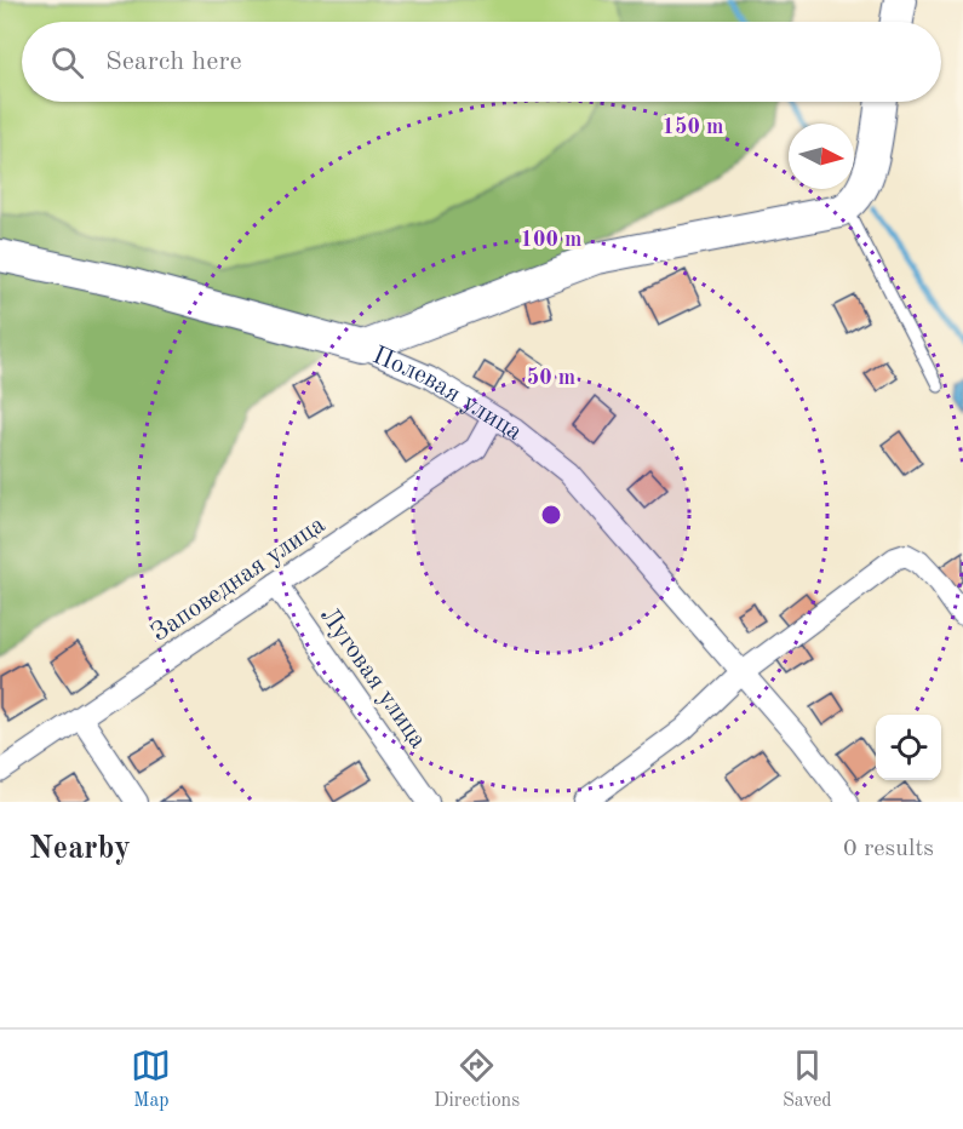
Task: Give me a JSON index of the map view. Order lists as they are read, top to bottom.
{
  "streets": {
    "street": ["Полевая улица", "Заповедная улица", "Луговая улица"]
  },
  "crossings": [
    ["Полевая улица", "Заповедная улица"],
    ["Заповедная улица", "Луговая улица"]
  ],
  "north": "right",
  "page": {
    "search": "Search here",
    "heading": ["Nearby", "0 results"],
    "nav": ["Map", "Directions", "Saved"]
  },
  "rings": ["150 m", "100 m", "50 m"]
}
